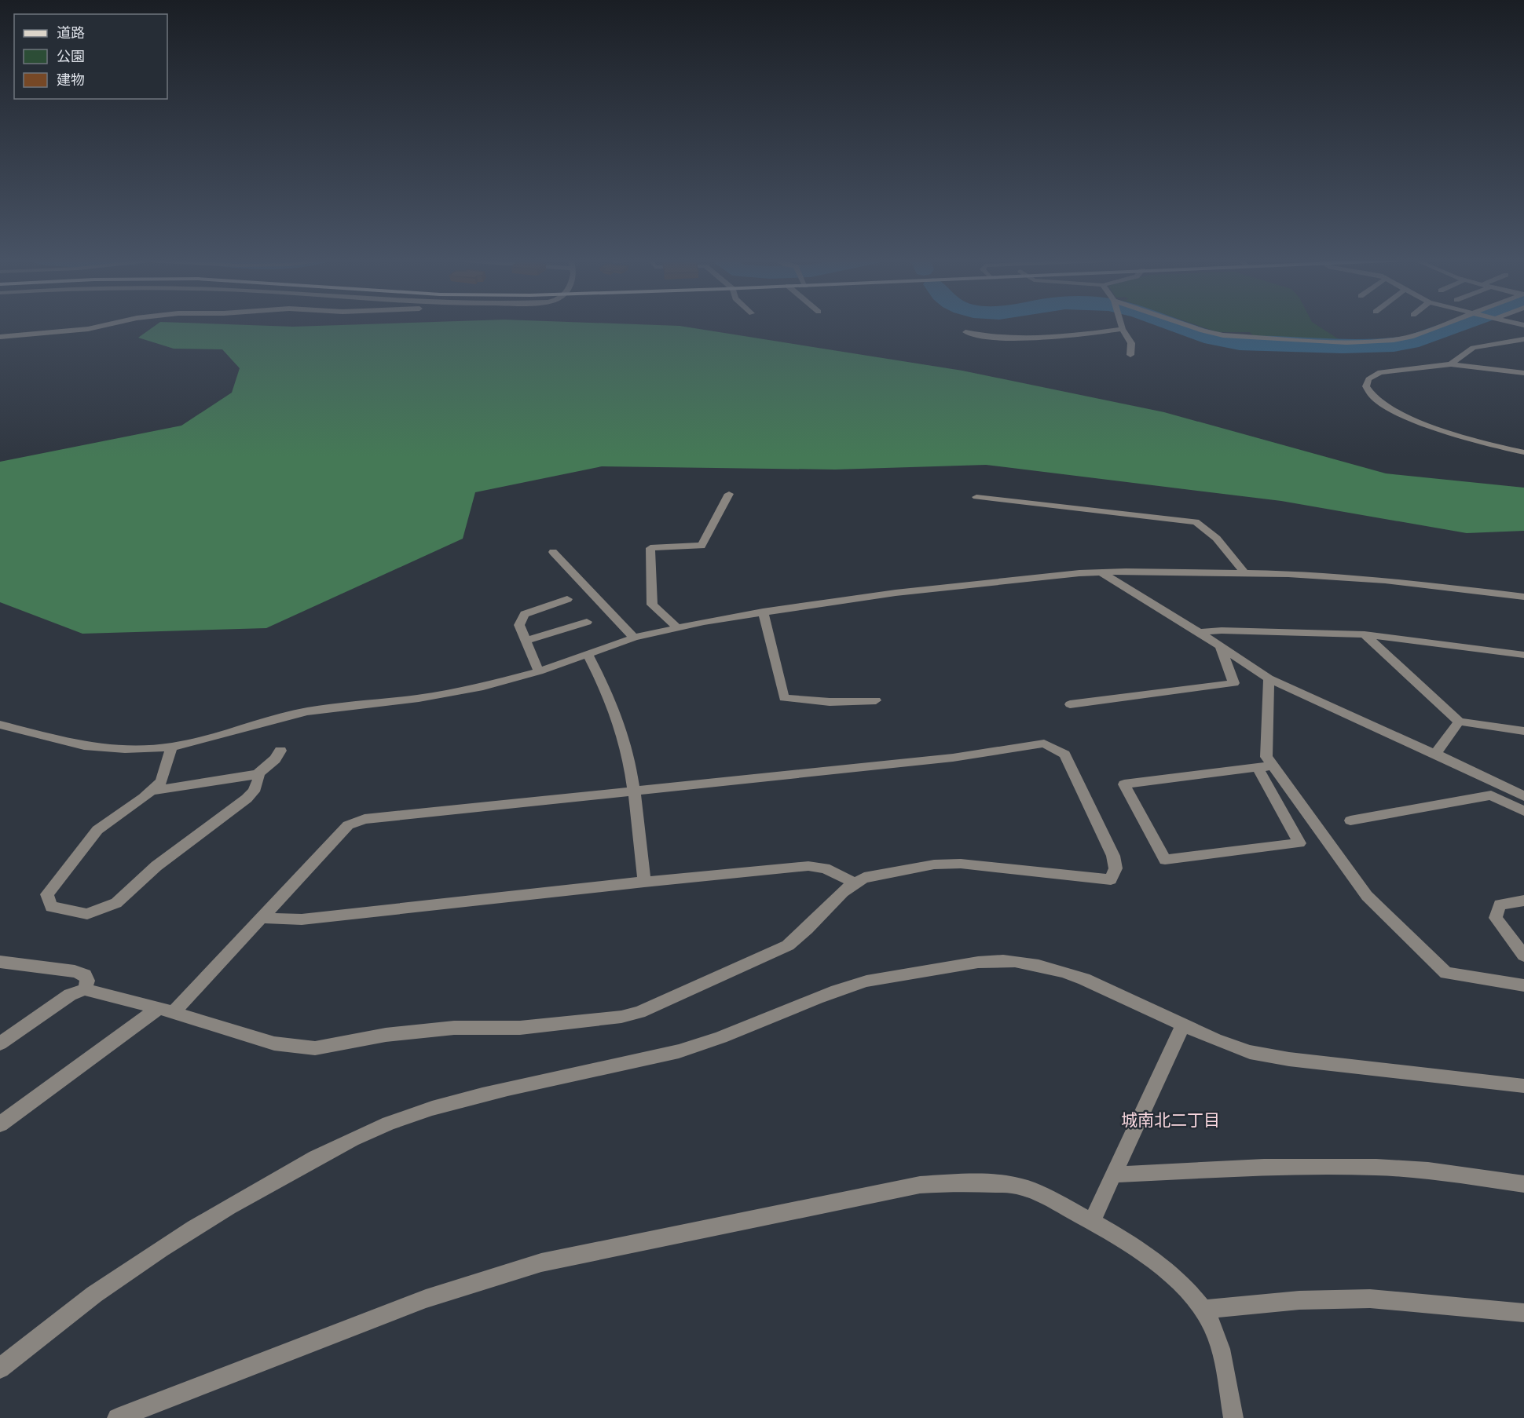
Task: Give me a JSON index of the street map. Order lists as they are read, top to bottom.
{
  "districts": ["城南北二丁目"],
  "legend": ["道路", "公園", "建物"]
}
